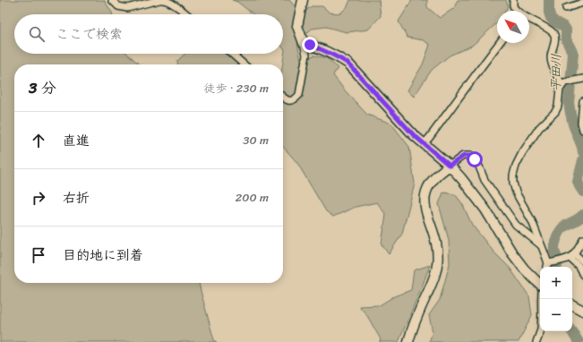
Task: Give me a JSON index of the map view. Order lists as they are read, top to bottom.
{
  "water": ["平田川"],
  "north": "top left",
  "page": {
    "search": "ここで検索",
    "heading": ["3 分", "徒歩 · 230 m"],
    "list": [
      ["直進", "30 m"],
      ["右折", "200 m"],
      "目的地に到着"
    ],
    "map_buttons": ["+", "−"]
  }
}
